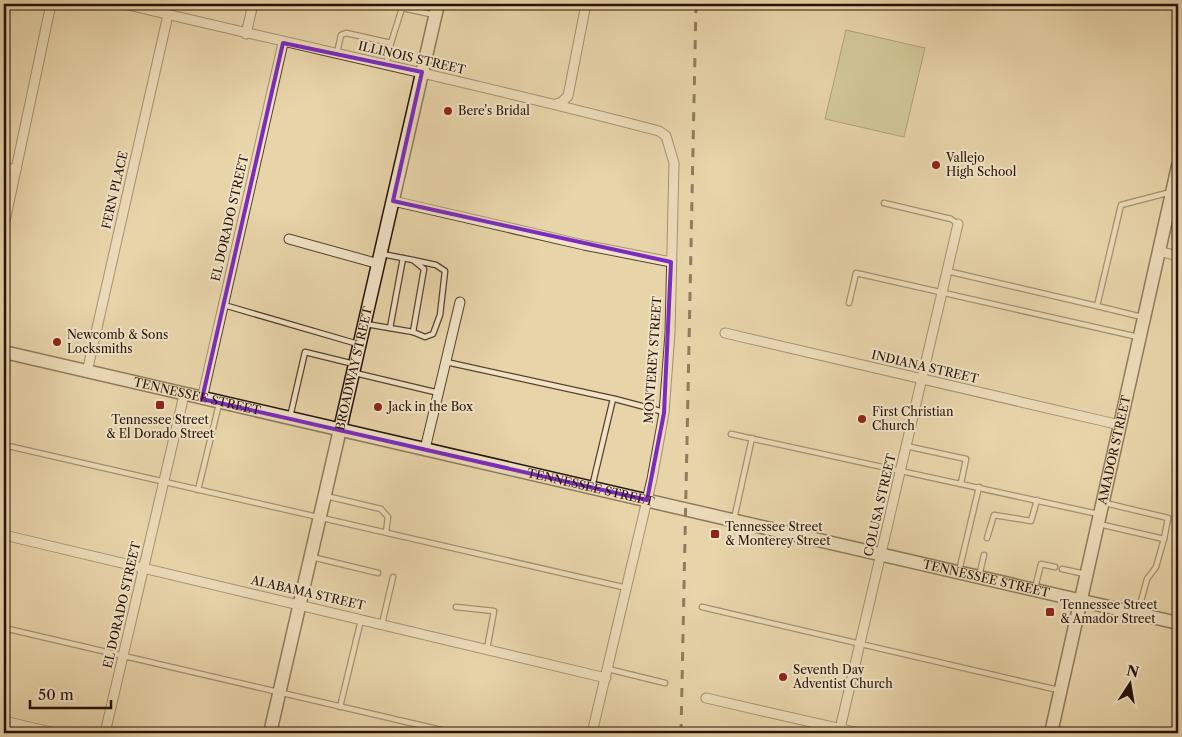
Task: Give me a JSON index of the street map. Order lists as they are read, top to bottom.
{
  "streets": {
    "main road": ["BROADWAY STREET", "TENNESSEE STREET", "AMADOR STREET"],
    "street": [
      "ILLINOIS STREET",
      "FERN PLACE",
      "EL DORADO STREET",
      "MONTEREY STREET",
      "INDIANA STREET",
      "COLUSA STREET",
      "ALABAMA STREET"
    ]
  },
  "crossings": [
    ["ILLINOIS STREET", "FERN PLACE"],
    ["ILLINOIS STREET", "EL DORADO STREET"],
    ["ILLINOIS STREET", "MONTEREY STREET"],
    ["ILLINOIS STREET", "BROADWAY STREET"],
    ["FERN PLACE", "TENNESSEE STREET"],
    ["EL DORADO STREET", "TENNESSEE STREET"],
    ["EL DORADO STREET", "ALABAMA STREET"],
    ["MONTEREY STREET", "TENNESSEE STREET"],
    ["MONTEREY STREET", "ALABAMA STREET"],
    ["INDIANA STREET", "AMADOR STREET"],
    ["INDIANA STREET", "COLUSA STREET"],
    ["BROADWAY STREET", "TENNESSEE STREET"],
    ["BROADWAY STREET", "ALABAMA STREET"],
    ["TENNESSEE STREET", "AMADOR STREET"],
    ["TENNESSEE STREET", "COLUSA STREET"]
  ],
  "places": {
    "other": [
      "Bere's Bridal",
      "Vallejo High School",
      "Newcomb & Sons Locksmiths",
      "Jack in the Box",
      "First Christian Church",
      "Seventh Day Adventist Church"
    ],
    "transit": ["Tennessee Street & El Dorado Street", "Tennessee Street & Monterey Street", "Tennessee Street & Amador Street"]
  },
  "scale_bar": "50 m",
  "north": "top"
}
